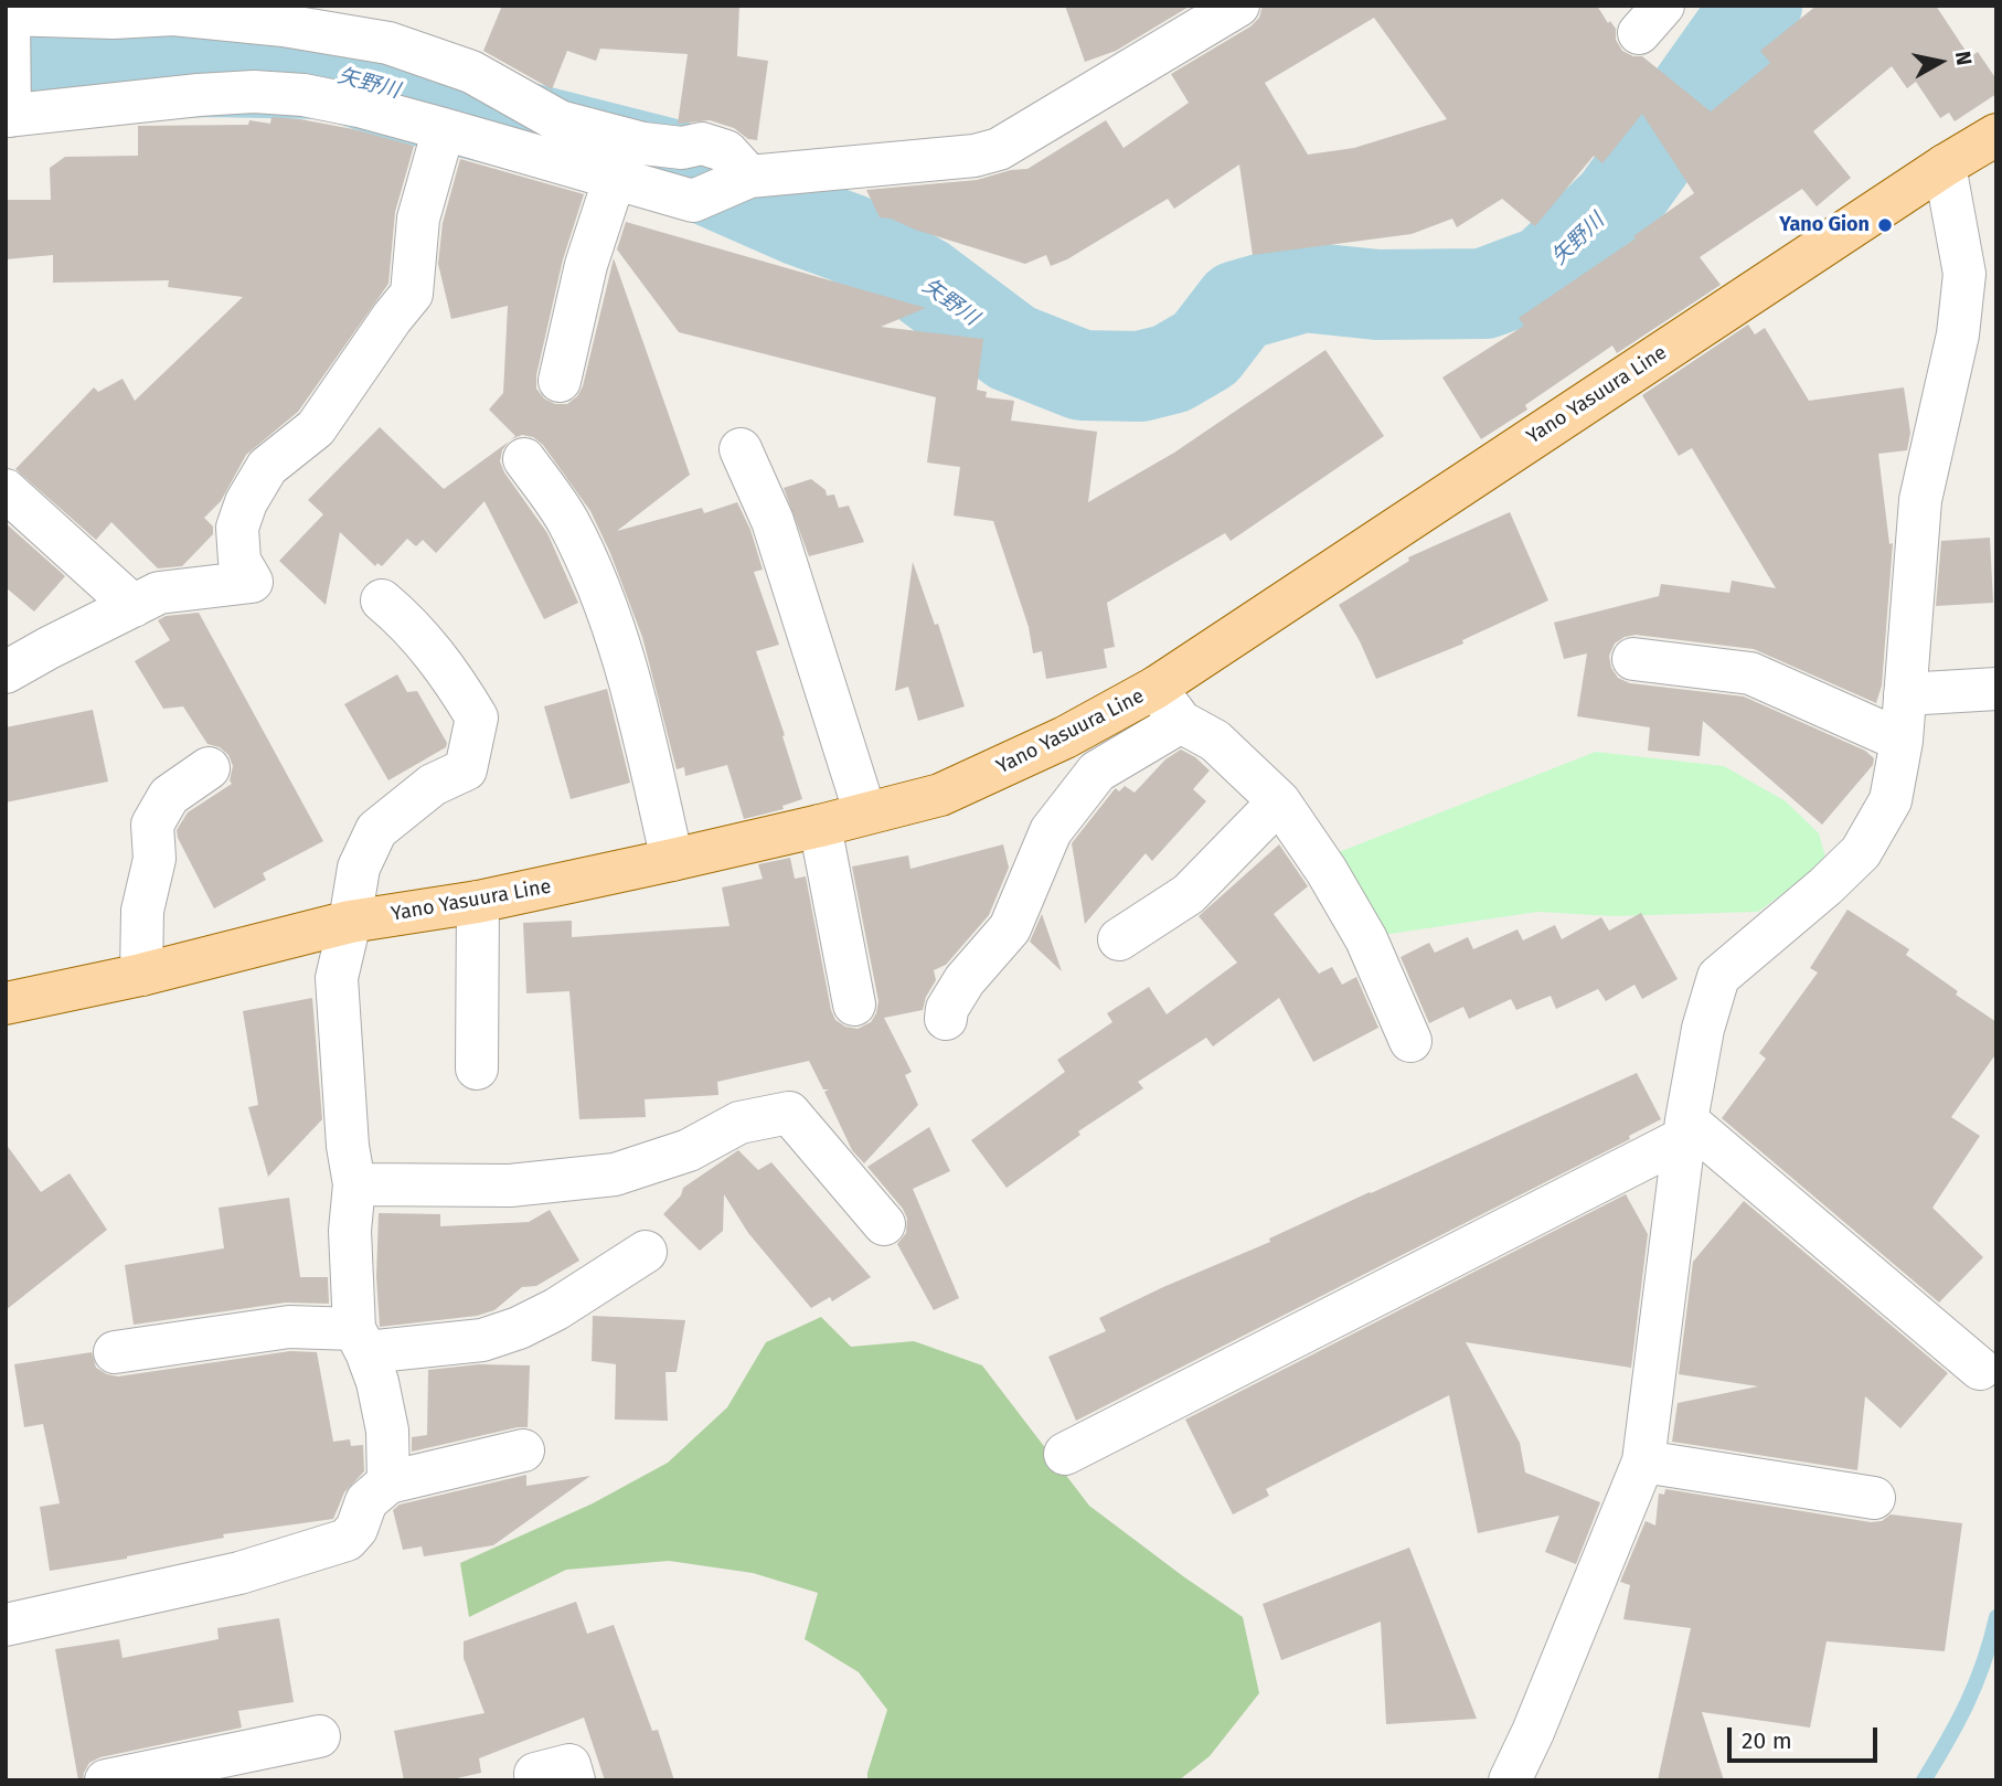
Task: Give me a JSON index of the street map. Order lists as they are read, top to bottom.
{
  "streets": {
    "main road": ["Yano Yasuura Line"]
  },
  "water": ["矢野川"],
  "places": ["Yano Gion"],
  "scale_bar": "20 m",
  "north": "right"
}
